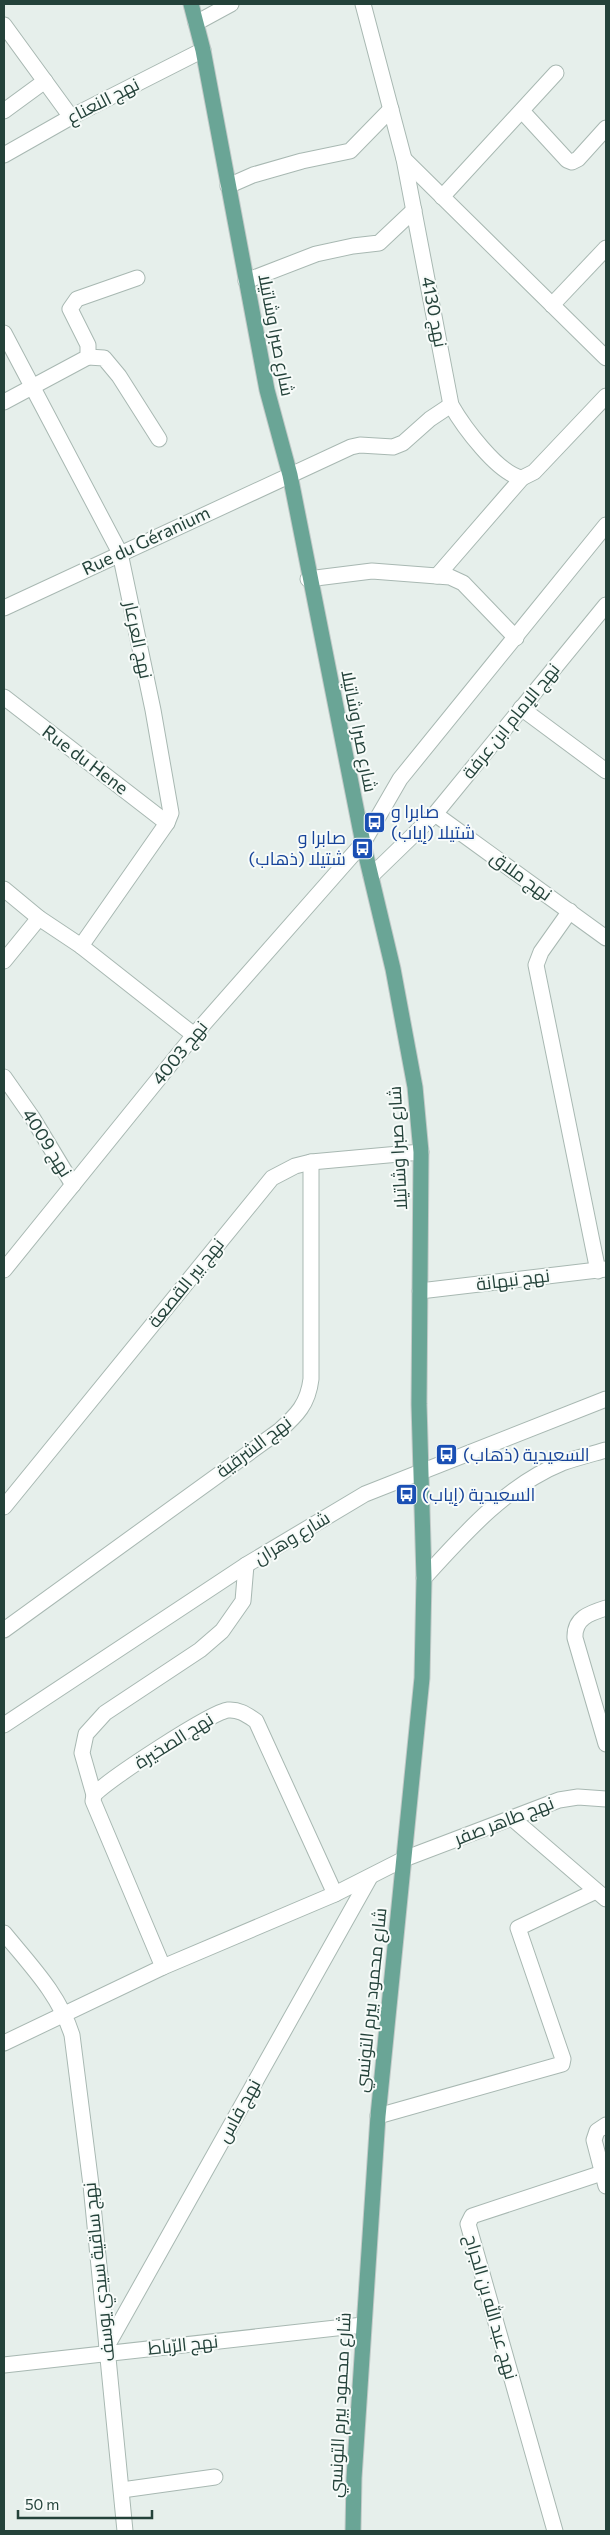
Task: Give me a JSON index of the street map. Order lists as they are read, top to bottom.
{
  "streets": {
    "main road": ["شارع صبرا وشاتيلا", "شارع محمود بيرم التونسي"],
    "street": [
      "نهج النعناع",
      "نهج 4130",
      "Rue du Géranium",
      "نهج العرعار",
      "نهج الإمام ابن عرفة",
      "Rue du Hene",
      "نهج ملاق",
      "نهج 4003",
      "نهج 4009",
      "نهج نبهانة",
      "نهج بير القصعة",
      "نهج الشرقية",
      "شارع وهران",
      "نهج الصخيرة",
      "نهج طاهر صفر",
      "نهج فاس",
      "نهج ساقية سيدي يوسف",
      "نهج عبد الله بن الجراح",
      "نهج الرّباط"
    ]
  },
  "crossings": [
    ["نهج النعناع", "شارع صبرا وشاتيلا"],
    ["نهج 4130", "Rue du Géranium"],
    ["شارع صبرا وشاتيلا", "Rue du Géranium"],
    ["شارع صبرا وشاتيلا", "نهج الإمام ابن عرفة"],
    ["شارع صبرا وشاتيلا", "نهج 4003"],
    ["شارع صبرا وشاتيلا", "نهج نبهانة"],
    ["شارع صبرا وشاتيلا", "نهج بير القصعة"],
    ["شارع صبرا وشاتيلا", "شارع وهران"],
    ["شارع صبرا وشاتيلا", "شارع محمود بيرم التونسي"],
    ["Rue du Géranium", "نهج العرعار"],
    ["نهج العرعار", "Rue du Hene"],
    ["نهج الإمام ابن عرفة", "نهج ملاق"],
    ["نهج 4003", "نهج 4009"],
    ["نهج بير القصعة", "نهج الشرقية"],
    ["شارع وهران", "شارع محمود بيرم التونسي"],
    ["نهج الصخيرة", "نهج طاهر صفر"],
    ["نهج طاهر صفر", "شارع محمود بيرم التونسي"],
    ["نهج طاهر صفر", "نهج فاس"],
    ["نهج طاهر صفر", "نهج ساقية سيدي يوسف"],
    ["شارع محمود بيرم التونسي", "نهج الرّباط"],
    ["نهج فاس", "نهج ساقية سيدي يوسف"],
    ["نهج فاس", "نهج الرّباط"],
    ["نهج ساقية سيدي يوسف", "نهج الرّباط"]
  ],
  "places": {
    "bus stop": [
      "صابرا و شتيلا (إياب)",
      "صابرا و شتيلا (ذهاب)",
      "السعيدية (ذهاب)",
      "السعيدية (إياب)"
    ]
  },
  "scale_bar": "50 m"
}
